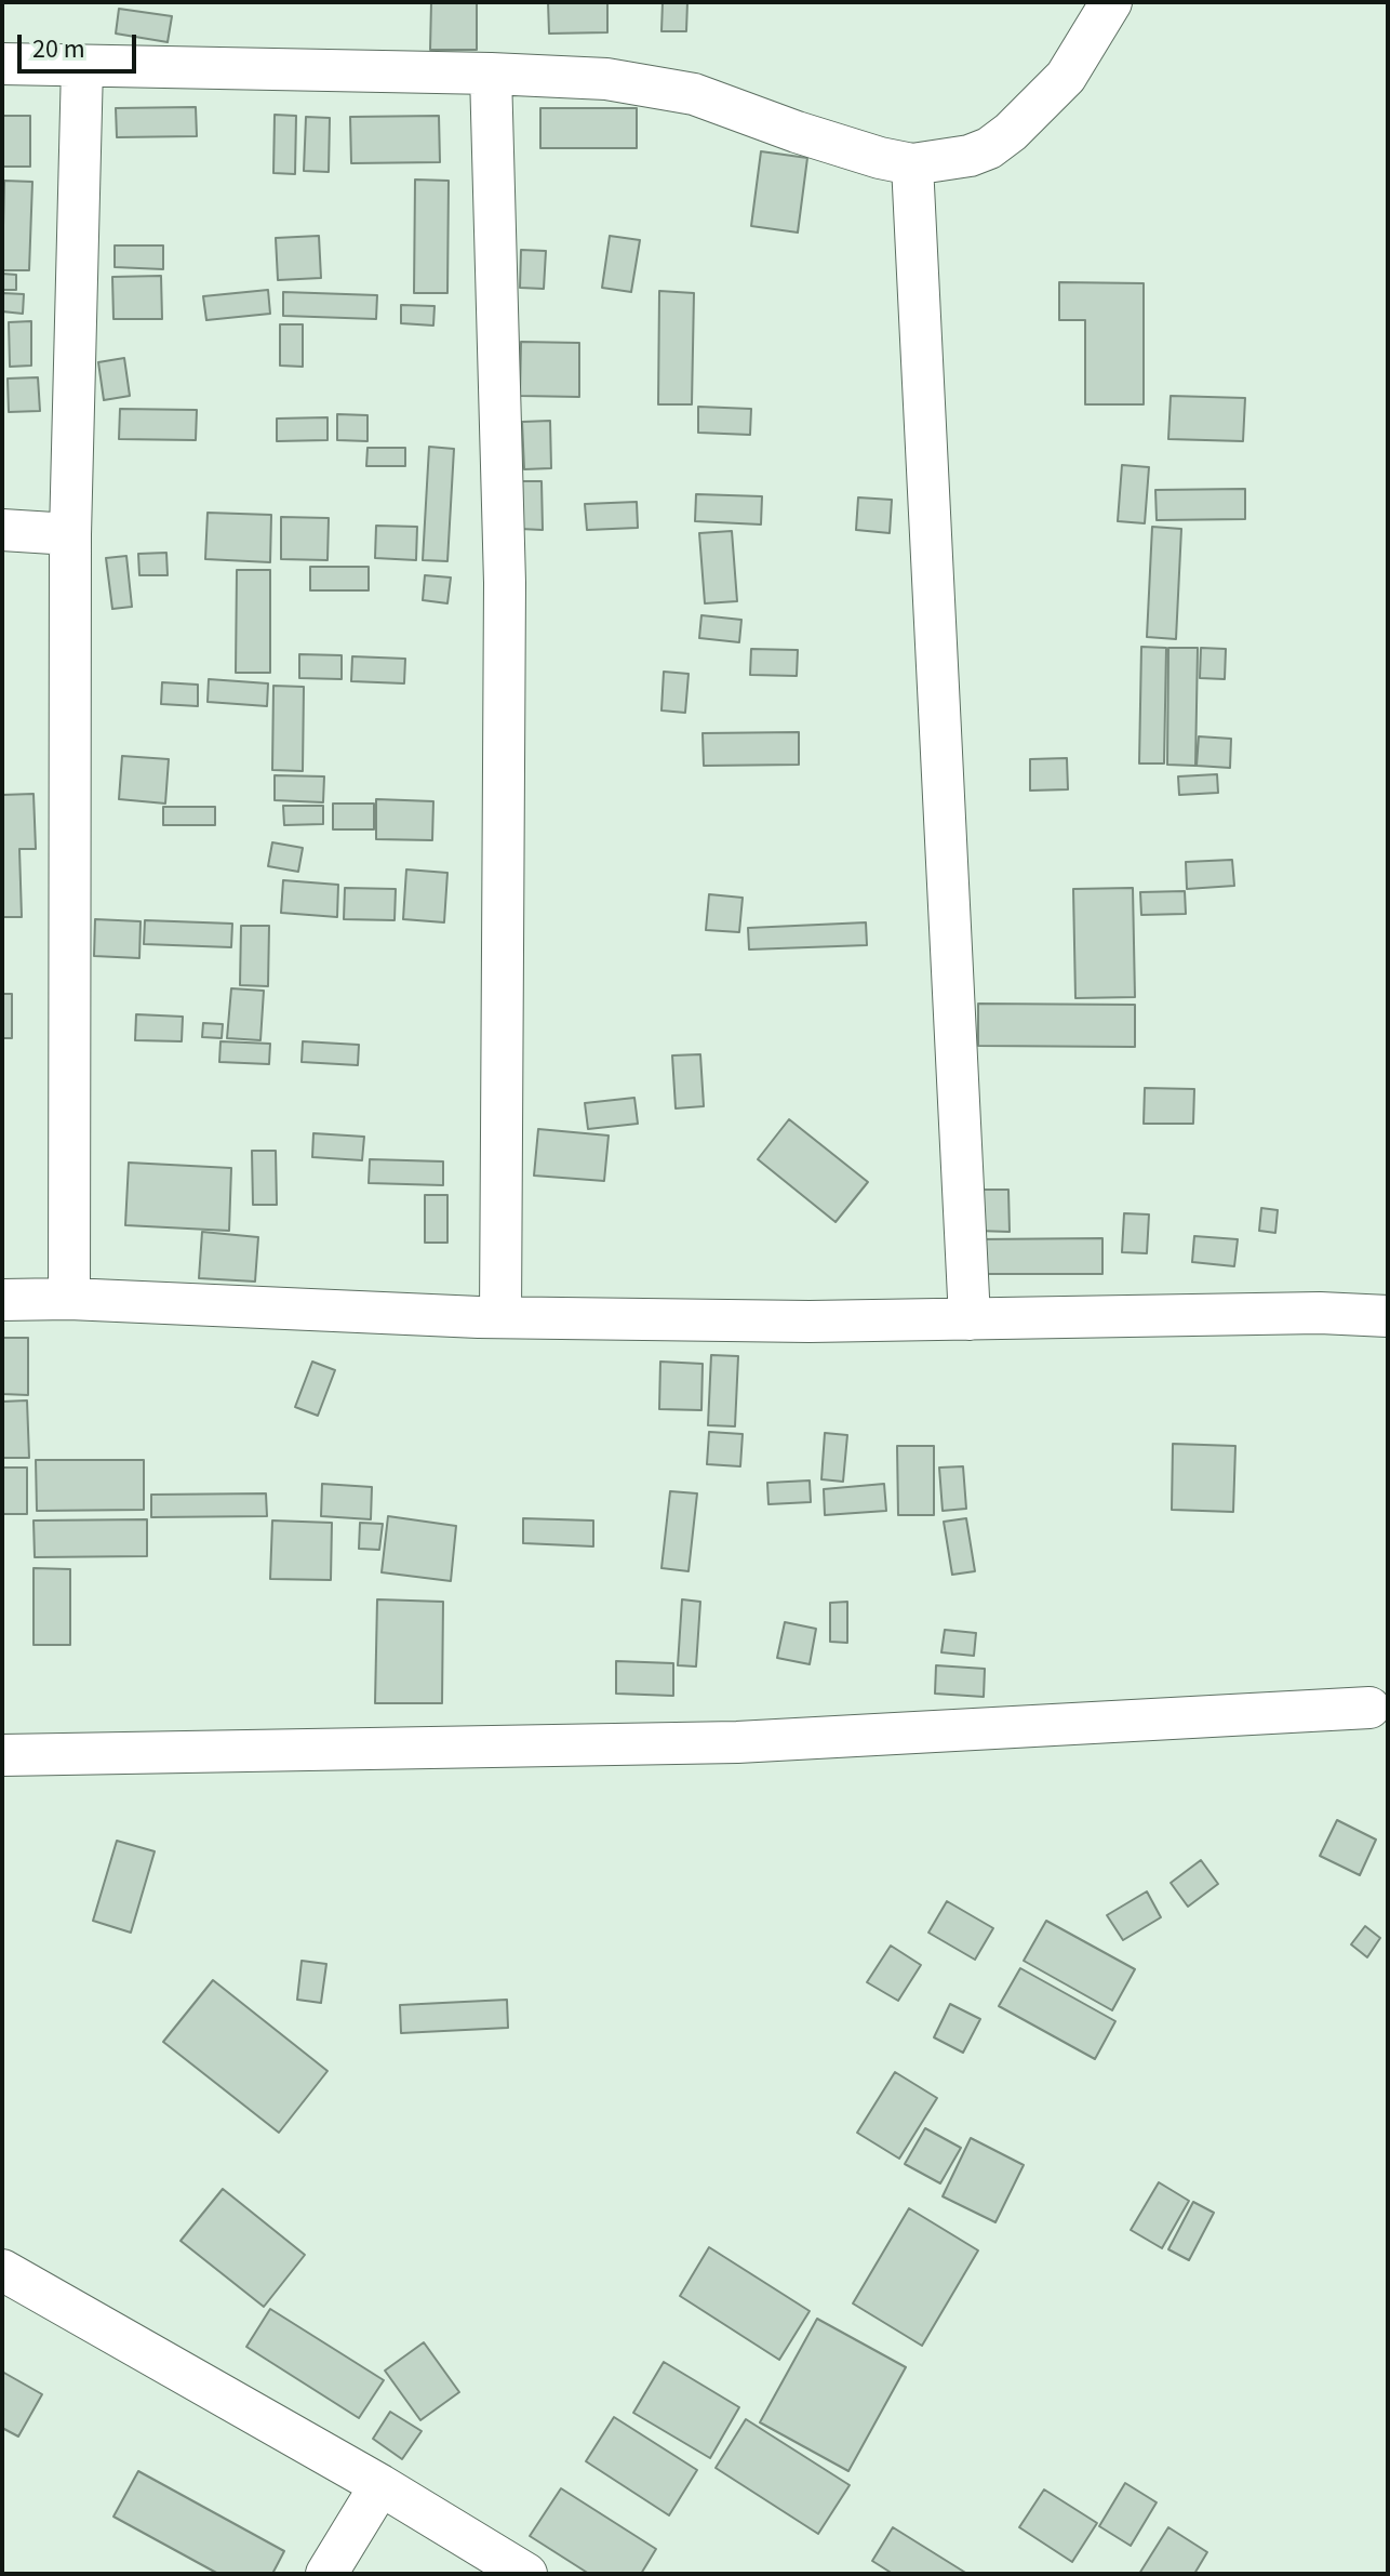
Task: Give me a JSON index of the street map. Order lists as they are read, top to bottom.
{
  "scale_bar": "20 m"
}
